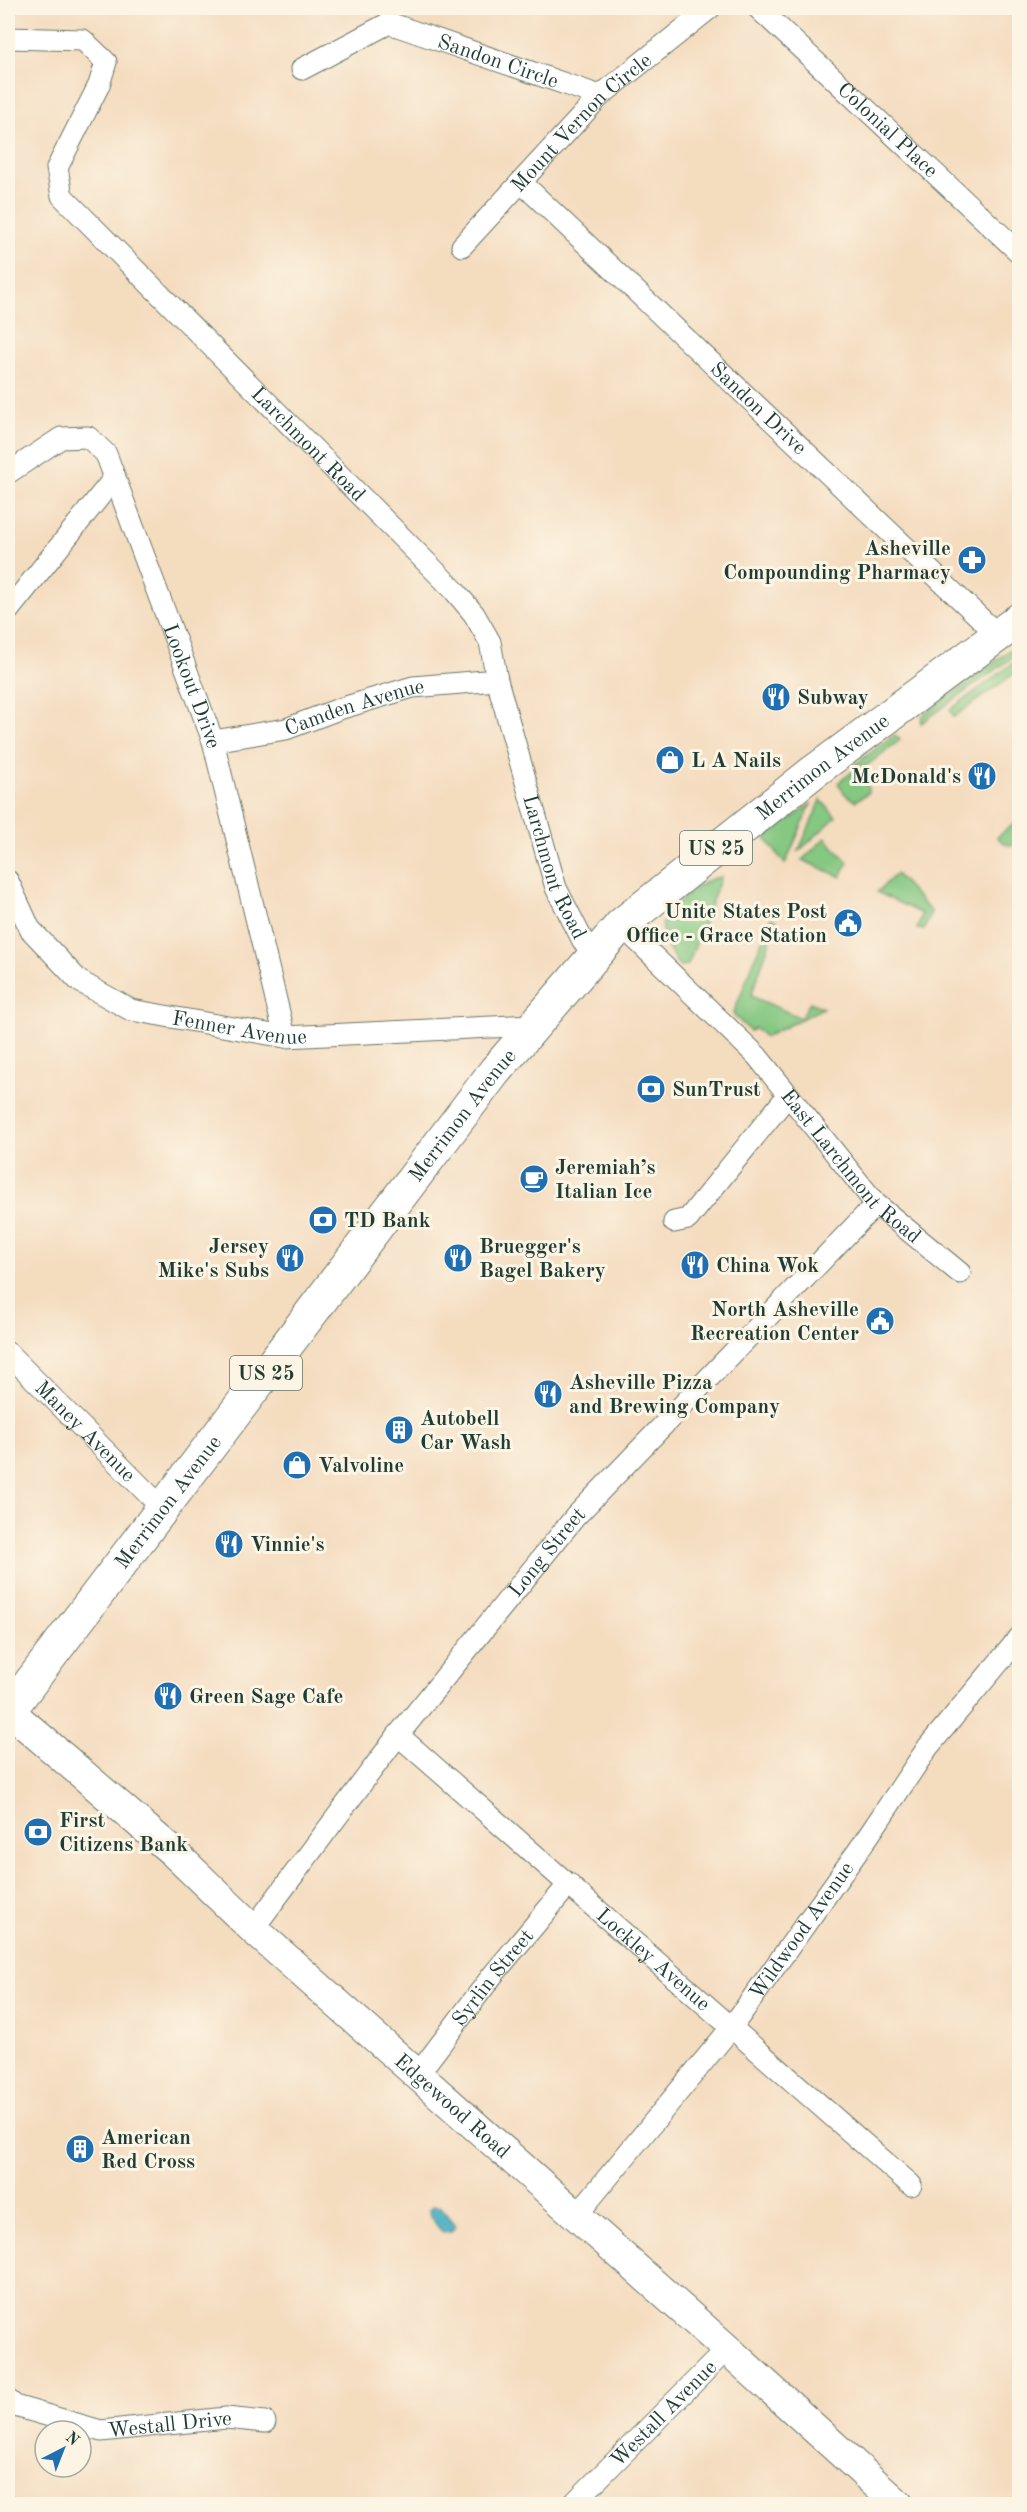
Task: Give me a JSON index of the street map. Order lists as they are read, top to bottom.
{
  "streets": {
    "main road": ["Merrimon Avenue", "US 25"],
    "street": [
      "Sandon Circle",
      "Mount Vernon Circle",
      "Colonial Place",
      "Sandon Drive",
      "Larchmont Road",
      "Lookout Drive",
      "Camden Avenue",
      "Fenner Avenue",
      "East Larchmont Road",
      "Maney Avenue",
      "Long Street",
      "Wildwood Avenue",
      "Lockley Avenue",
      "Syrlin Street",
      "Edgewood Road",
      "Westall Avenue",
      "Westall Drive"
    ]
  },
  "crossings": [
    ["Sandon Circle", "Mount Vernon Circle"],
    ["Mount Vernon Circle", "Sandon Drive"],
    ["Sandon Drive", "Merrimon Avenue"],
    ["Larchmont Road", "Camden Avenue"],
    ["Larchmont Road", "Merrimon Avenue"],
    ["Lookout Drive", "Camden Avenue"],
    ["Lookout Drive", "Fenner Avenue"],
    ["Merrimon Avenue", "Fenner Avenue"],
    ["Merrimon Avenue", "East Larchmont Road"],
    ["Merrimon Avenue", "Maney Avenue"],
    ["Merrimon Avenue", "Edgewood Road"],
    ["East Larchmont Road", "Long Street"],
    ["Long Street", "Lockley Avenue"],
    ["Long Street", "Edgewood Road"],
    ["Wildwood Avenue", "Lockley Avenue"],
    ["Wildwood Avenue", "Edgewood Road"],
    ["Lockley Avenue", "Syrlin Street"],
    ["Syrlin Street", "Edgewood Road"],
    ["Edgewood Road", "Westall Avenue"]
  ],
  "places": {
    "pharmacy": ["Asheville Compounding Pharmacy"],
    "restaurant": [
      "Subway",
      "McDonald's",
      "Jersey Mike's Subs",
      "Bruegger's Bagel Bakery",
      "China Wok",
      "Asheville Pizza and Brewing Company",
      "Vinnie's",
      "Green Sage Cafe"
    ],
    "shop": ["L A Nails", "Valvoline"],
    "public building": ["Unite States Post Office - Grace Station", "North Asheville Recreation Center"],
    "bank": ["SunTrust", "TD Bank", "First Citizens Bank"],
    "cafe": ["Jeremiah’s Italian Ice"],
    "building": ["Autobell Car Wash", "American Red Cross"]
  },
  "north": "top right"
}
